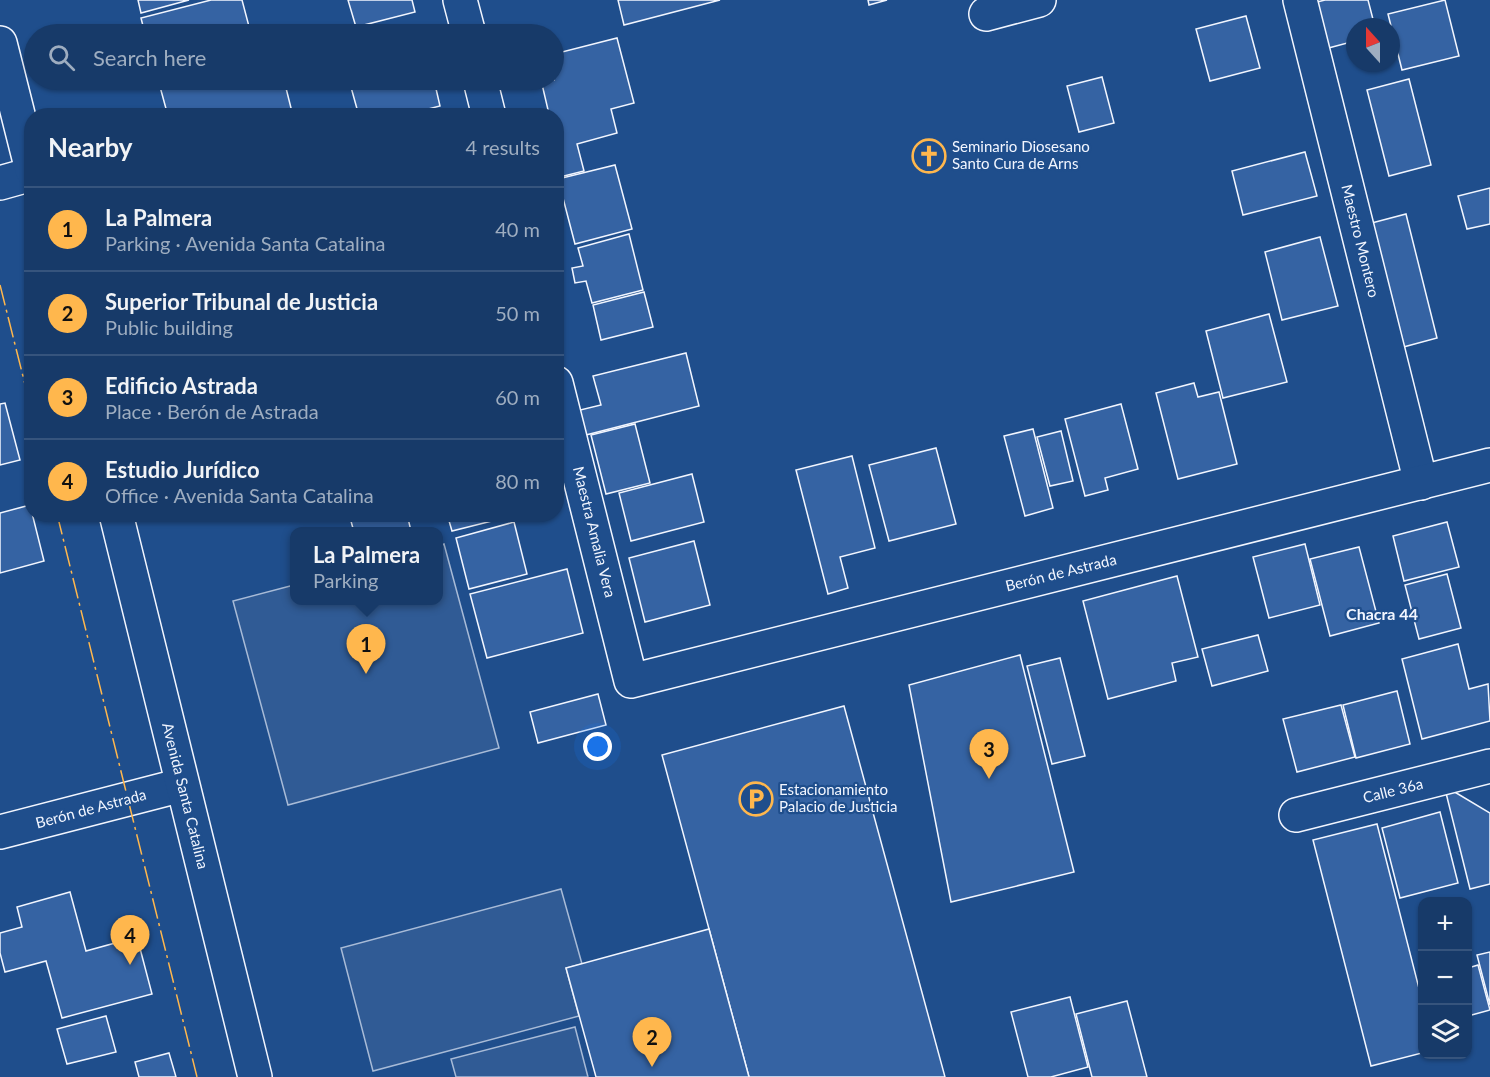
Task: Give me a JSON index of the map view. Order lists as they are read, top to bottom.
{
  "streets": {
    "street": [
      "Maestro Montero",
      "Maestra Amalia Vera",
      "Berón de Astrada",
      "Calle 36a",
      "Avenida Santa Catalina"
    ]
  },
  "crossings": [
    ["Maestro Montero", "Berón de Astrada"],
    ["Maestra Amalia Vera", "Berón de Astrada"],
    ["Berón de Astrada", "Avenida Santa Catalina"]
  ],
  "districts": ["Chacra 44"],
  "places": {
    "church": ["Seminario Diosesano Santo Cura de Arns"],
    "parking": ["Estacionamiento Palacio de Justicia"]
  },
  "north": "top",
  "page": {
    "search": "Search here",
    "heading": ["Nearby", "4 results"],
    "list": [
      {
        "mark": "1",
        "name": "La Palmera",
        "note": "Parking · Avenida Santa Catalina",
        "value": "40 m"
      },
      {
        "mark": "2",
        "name": "Superior Tribunal de Justicia",
        "note": "Public building",
        "value": "50 m"
      },
      {
        "mark": "3",
        "name": "Edificio Astrada",
        "note": "Place · Berón de Astrada",
        "value": "60 m"
      },
      {
        "mark": "4",
        "name": "Estudio Jurídico",
        "note": "Office · Avenida Santa Catalina",
        "value": "80 m"
      }
    ],
    "popup": ["La Palmera", "Parking"],
    "pins": [
      "1",
      "3",
      "4",
      "2"
    ],
    "map_buttons": ["+", "−"]
  }
}
